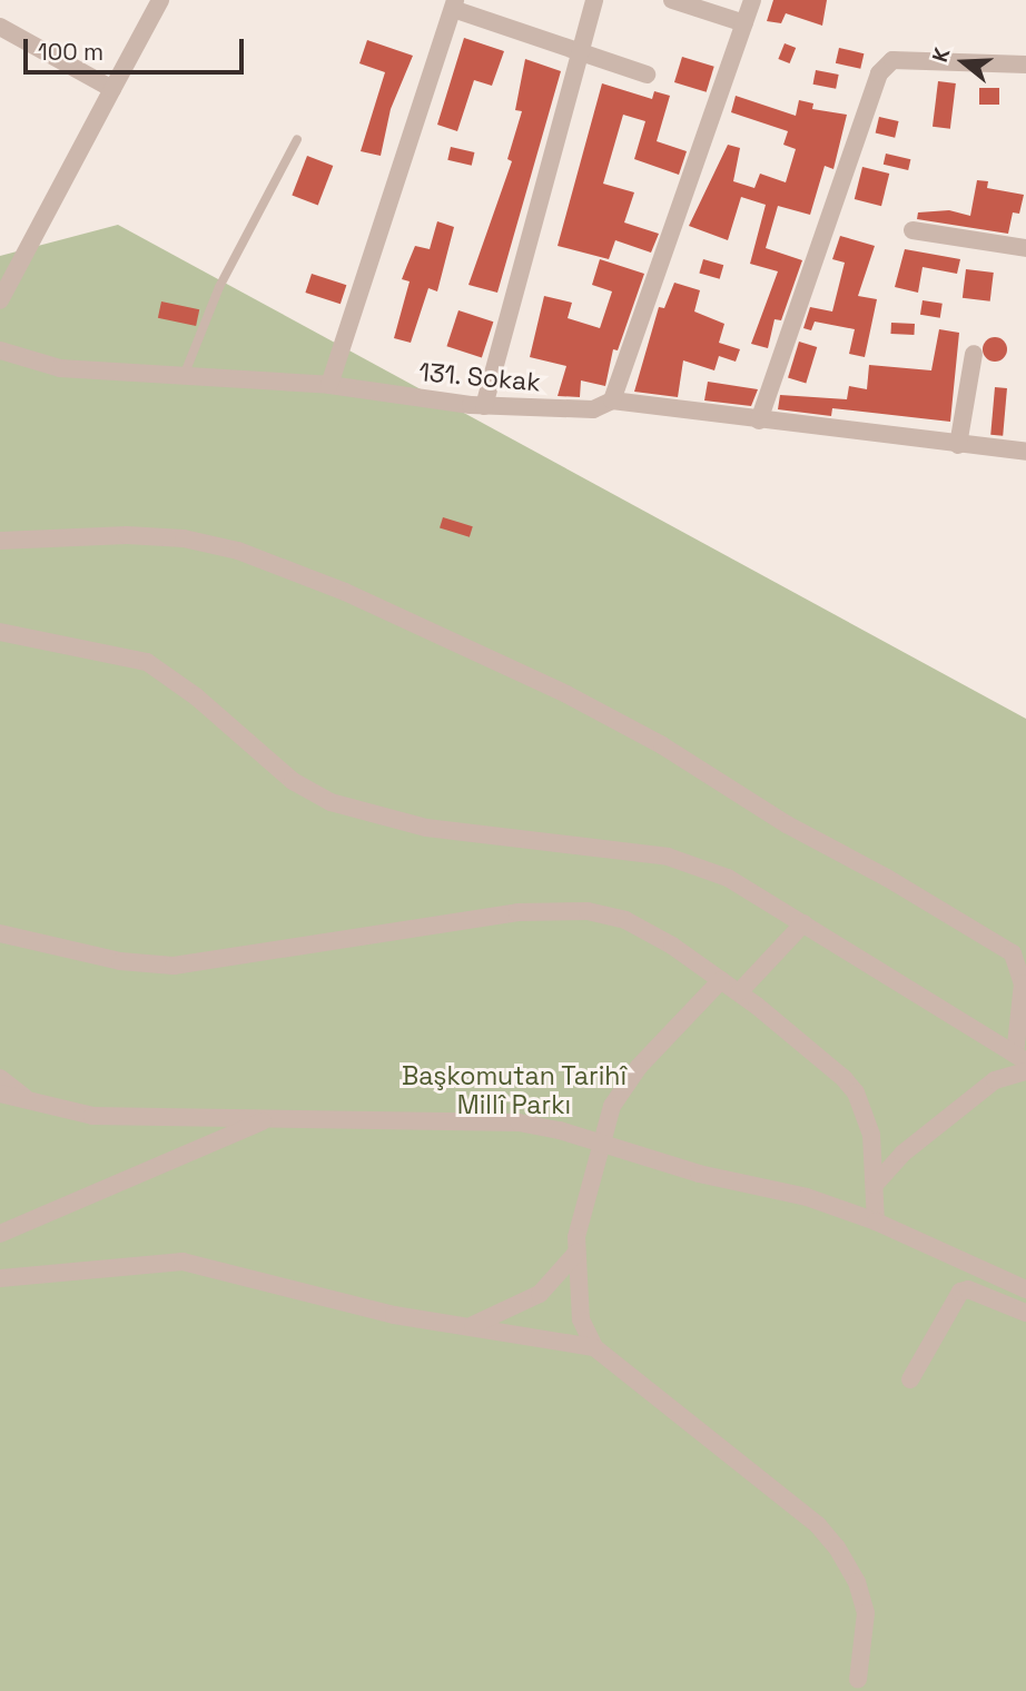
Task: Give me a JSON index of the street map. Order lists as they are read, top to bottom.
{
  "streets": {
    "street": ["131. Sokak"]
  },
  "parks": ["Başkomutan Tarihî Millî Parkı"],
  "scale_bar": "100 m",
  "north": "left"
}
